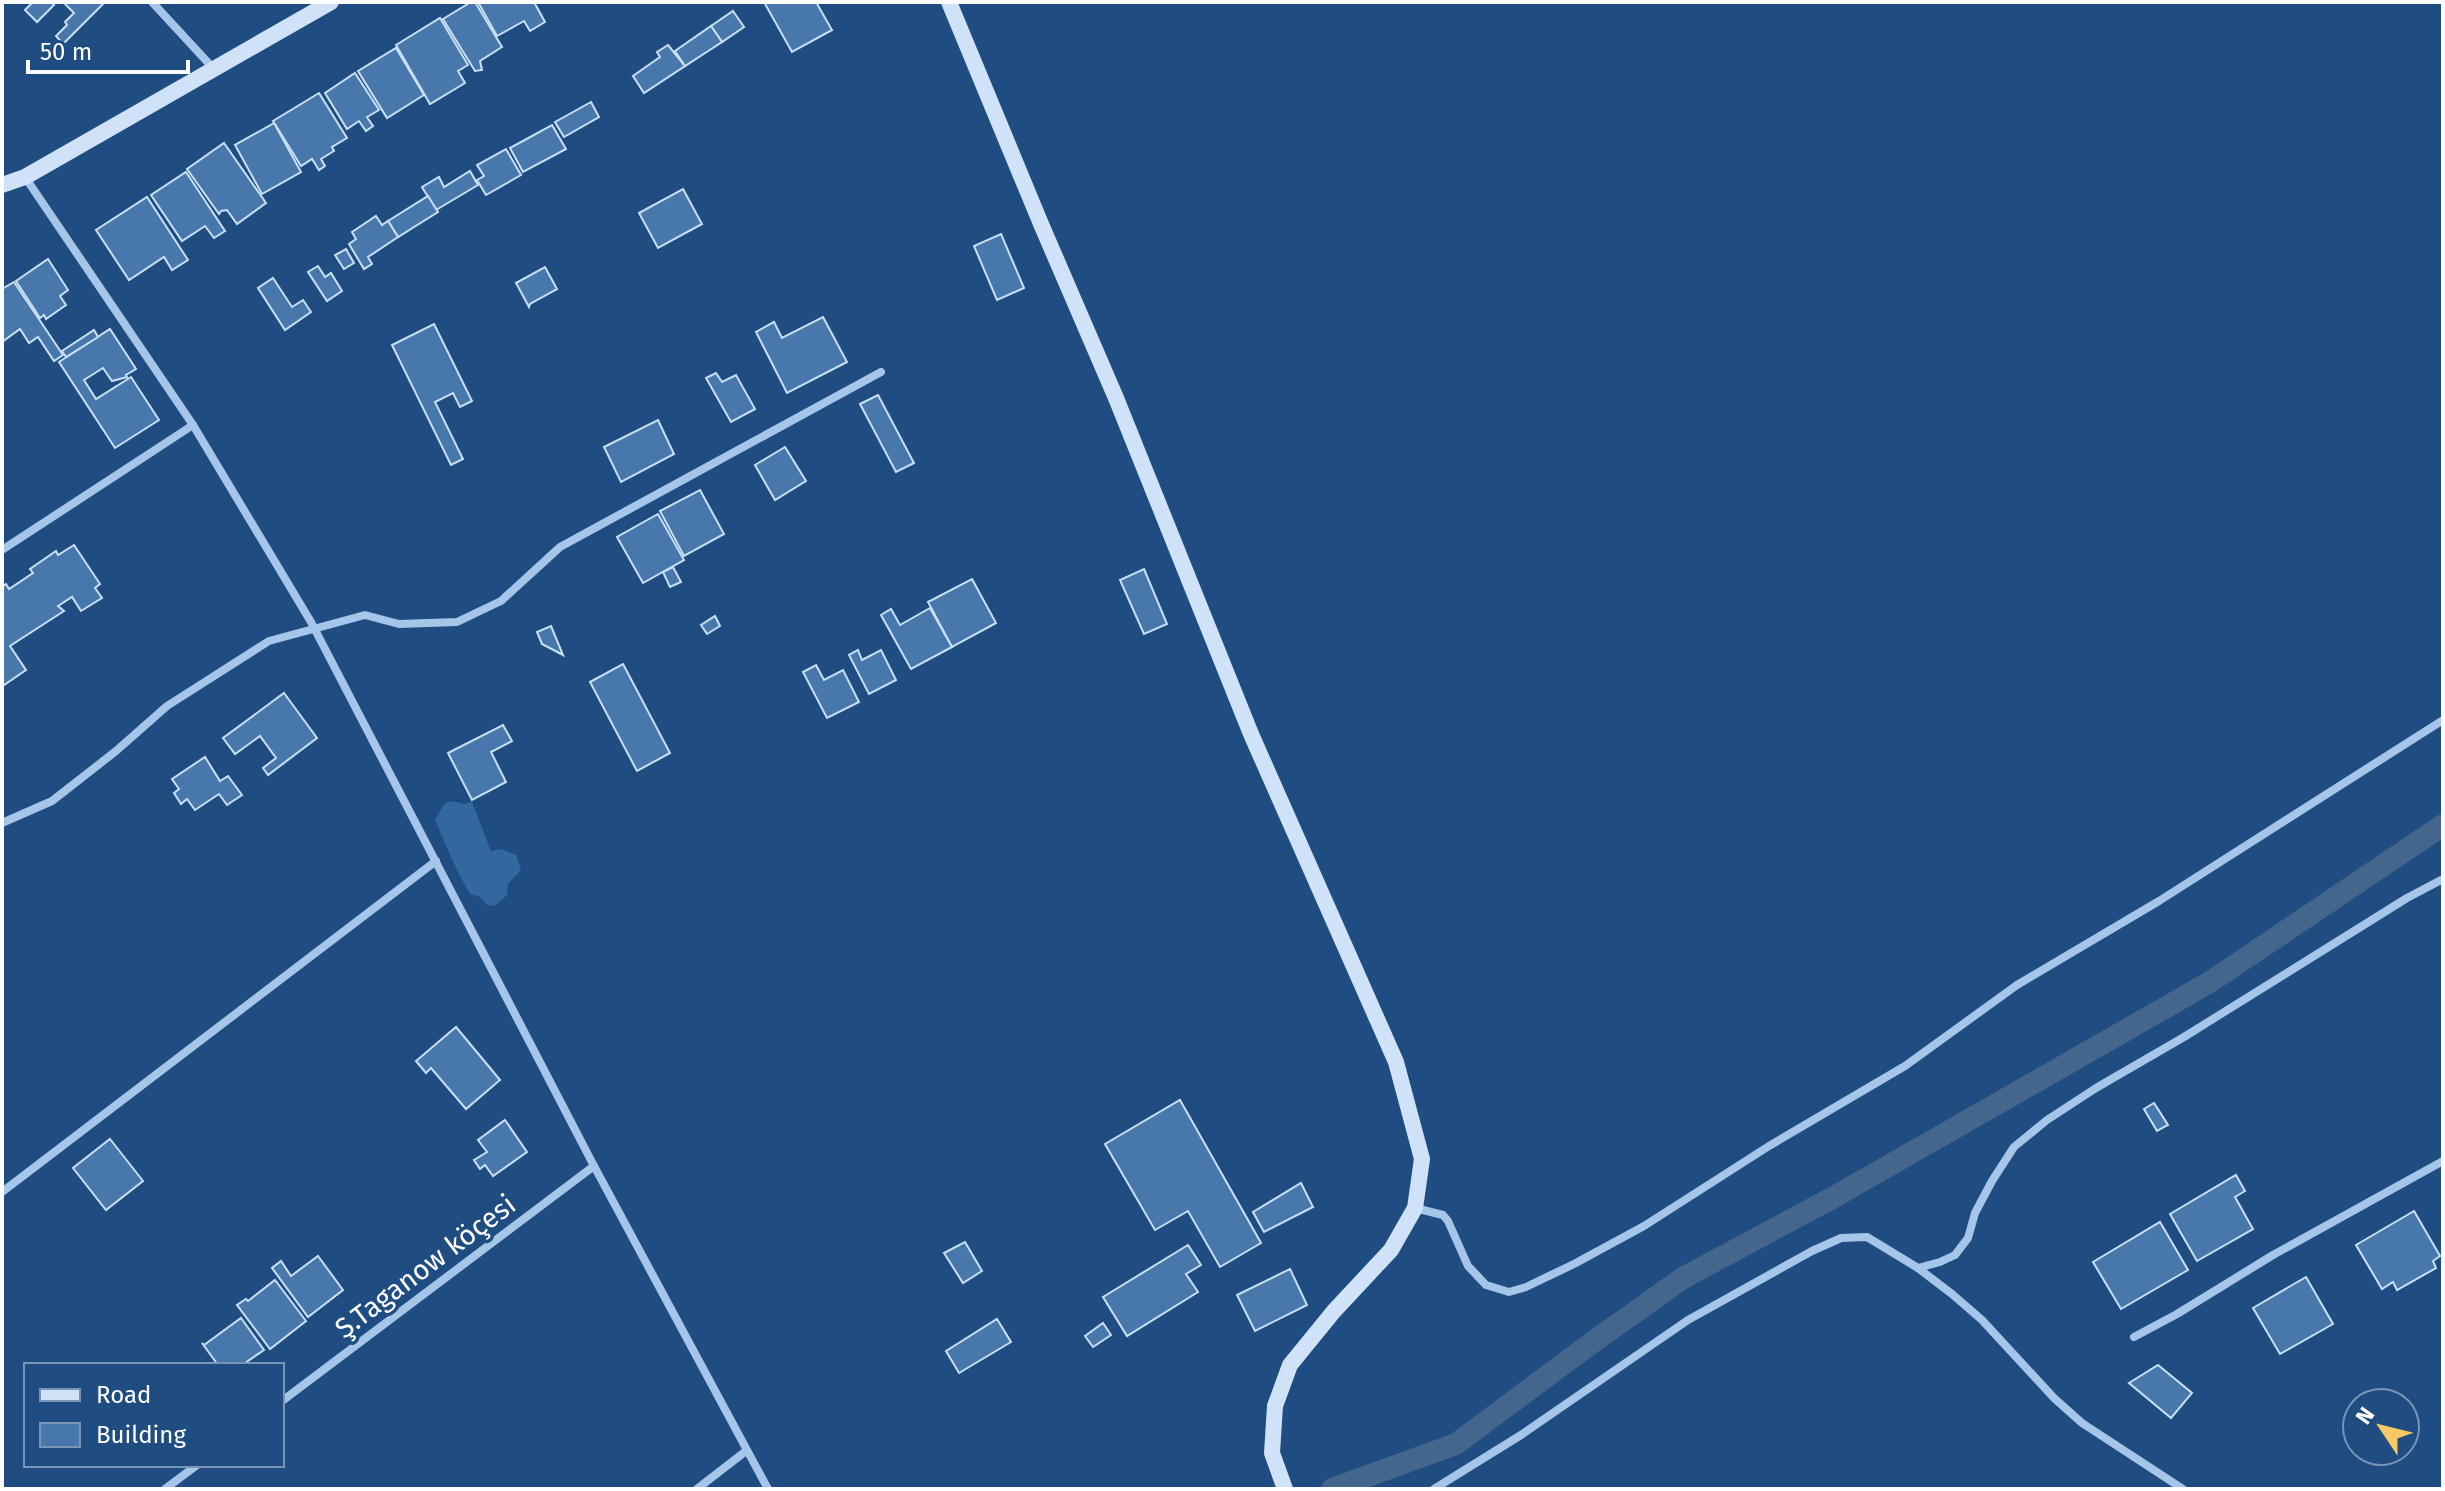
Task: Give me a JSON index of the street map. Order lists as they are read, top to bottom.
{
  "streets": {
    "street": ["Ş.Taganow köçesi"]
  },
  "legend": ["Road", "Building"],
  "scale_bar": "50 m",
  "north": "top left"
}
